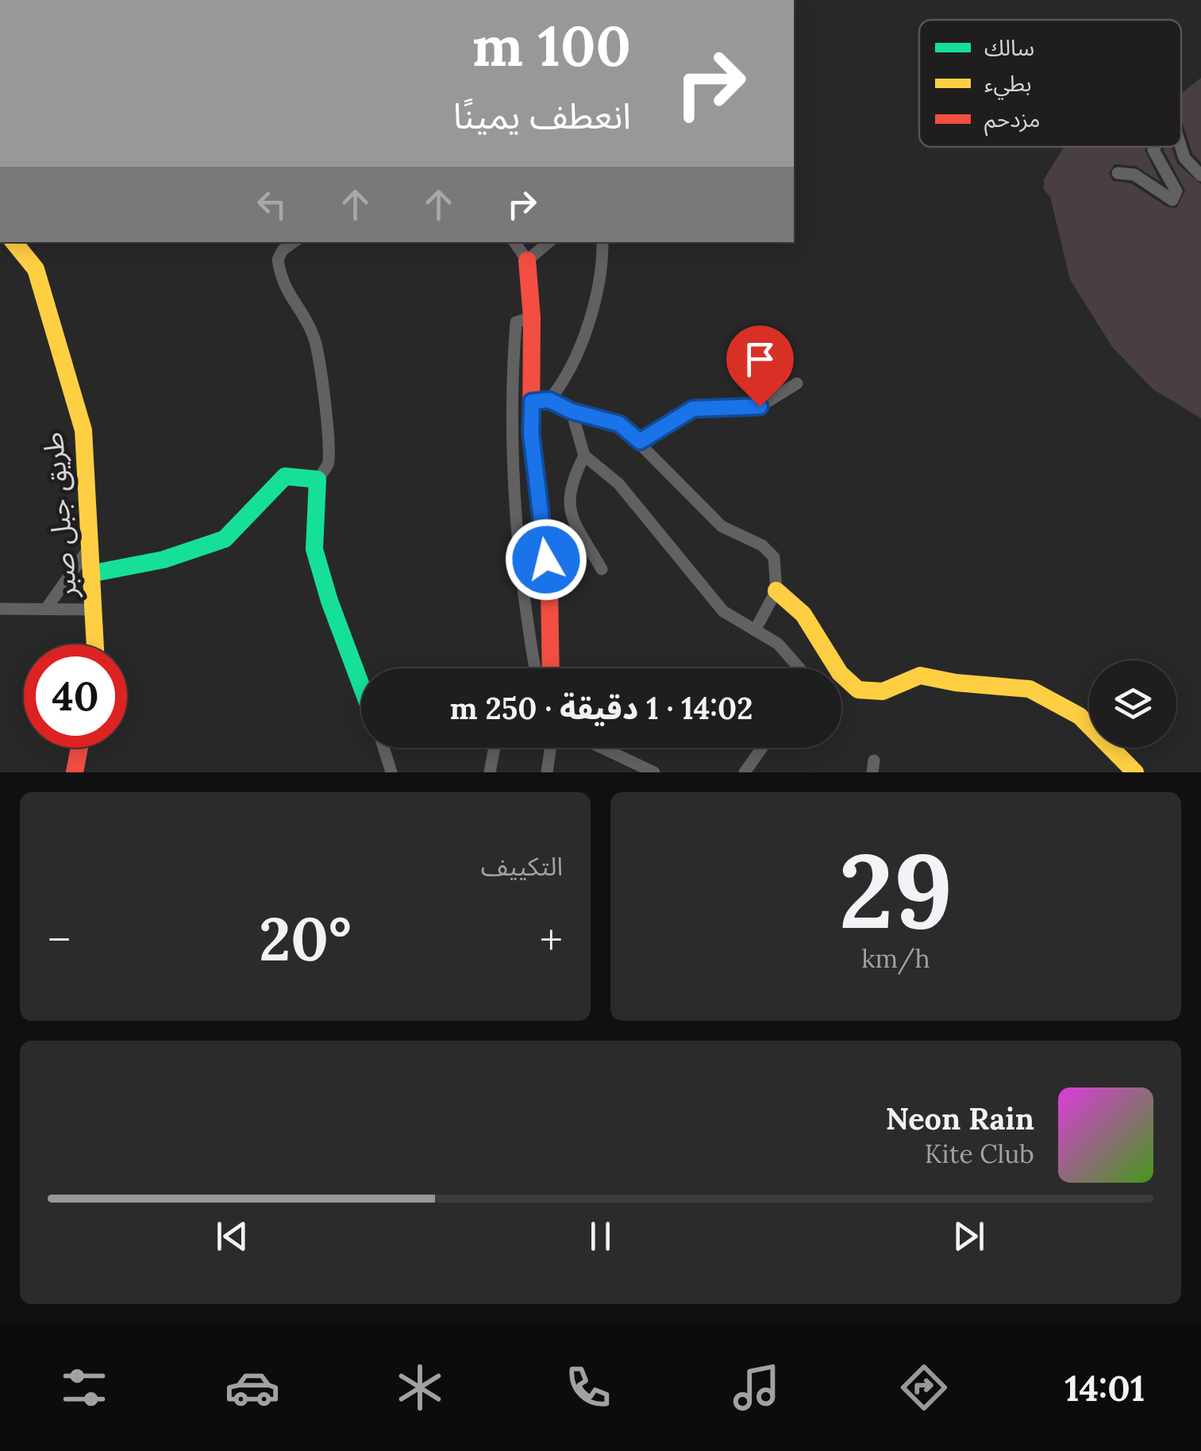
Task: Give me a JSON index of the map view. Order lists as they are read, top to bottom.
{
  "streets": {
    "street": ["طريق جبل صبر"]
  },
  "legend": ["سالك", "بطيء", "مزدحم"],
  "page": {
    "turn": ["100 m", "انعطف يمينًا"],
    "limit": "40",
    "trip": "14:02 · 1 دقيقة · 250 m",
    "tile": [
      ["29", "km/h"],
      "التكييف"
    ],
    "heat": ["−", "20°", "+"],
    "song": ["Neon Rain", "Kite Club"],
    "tabs": "14:01"
  }
}
